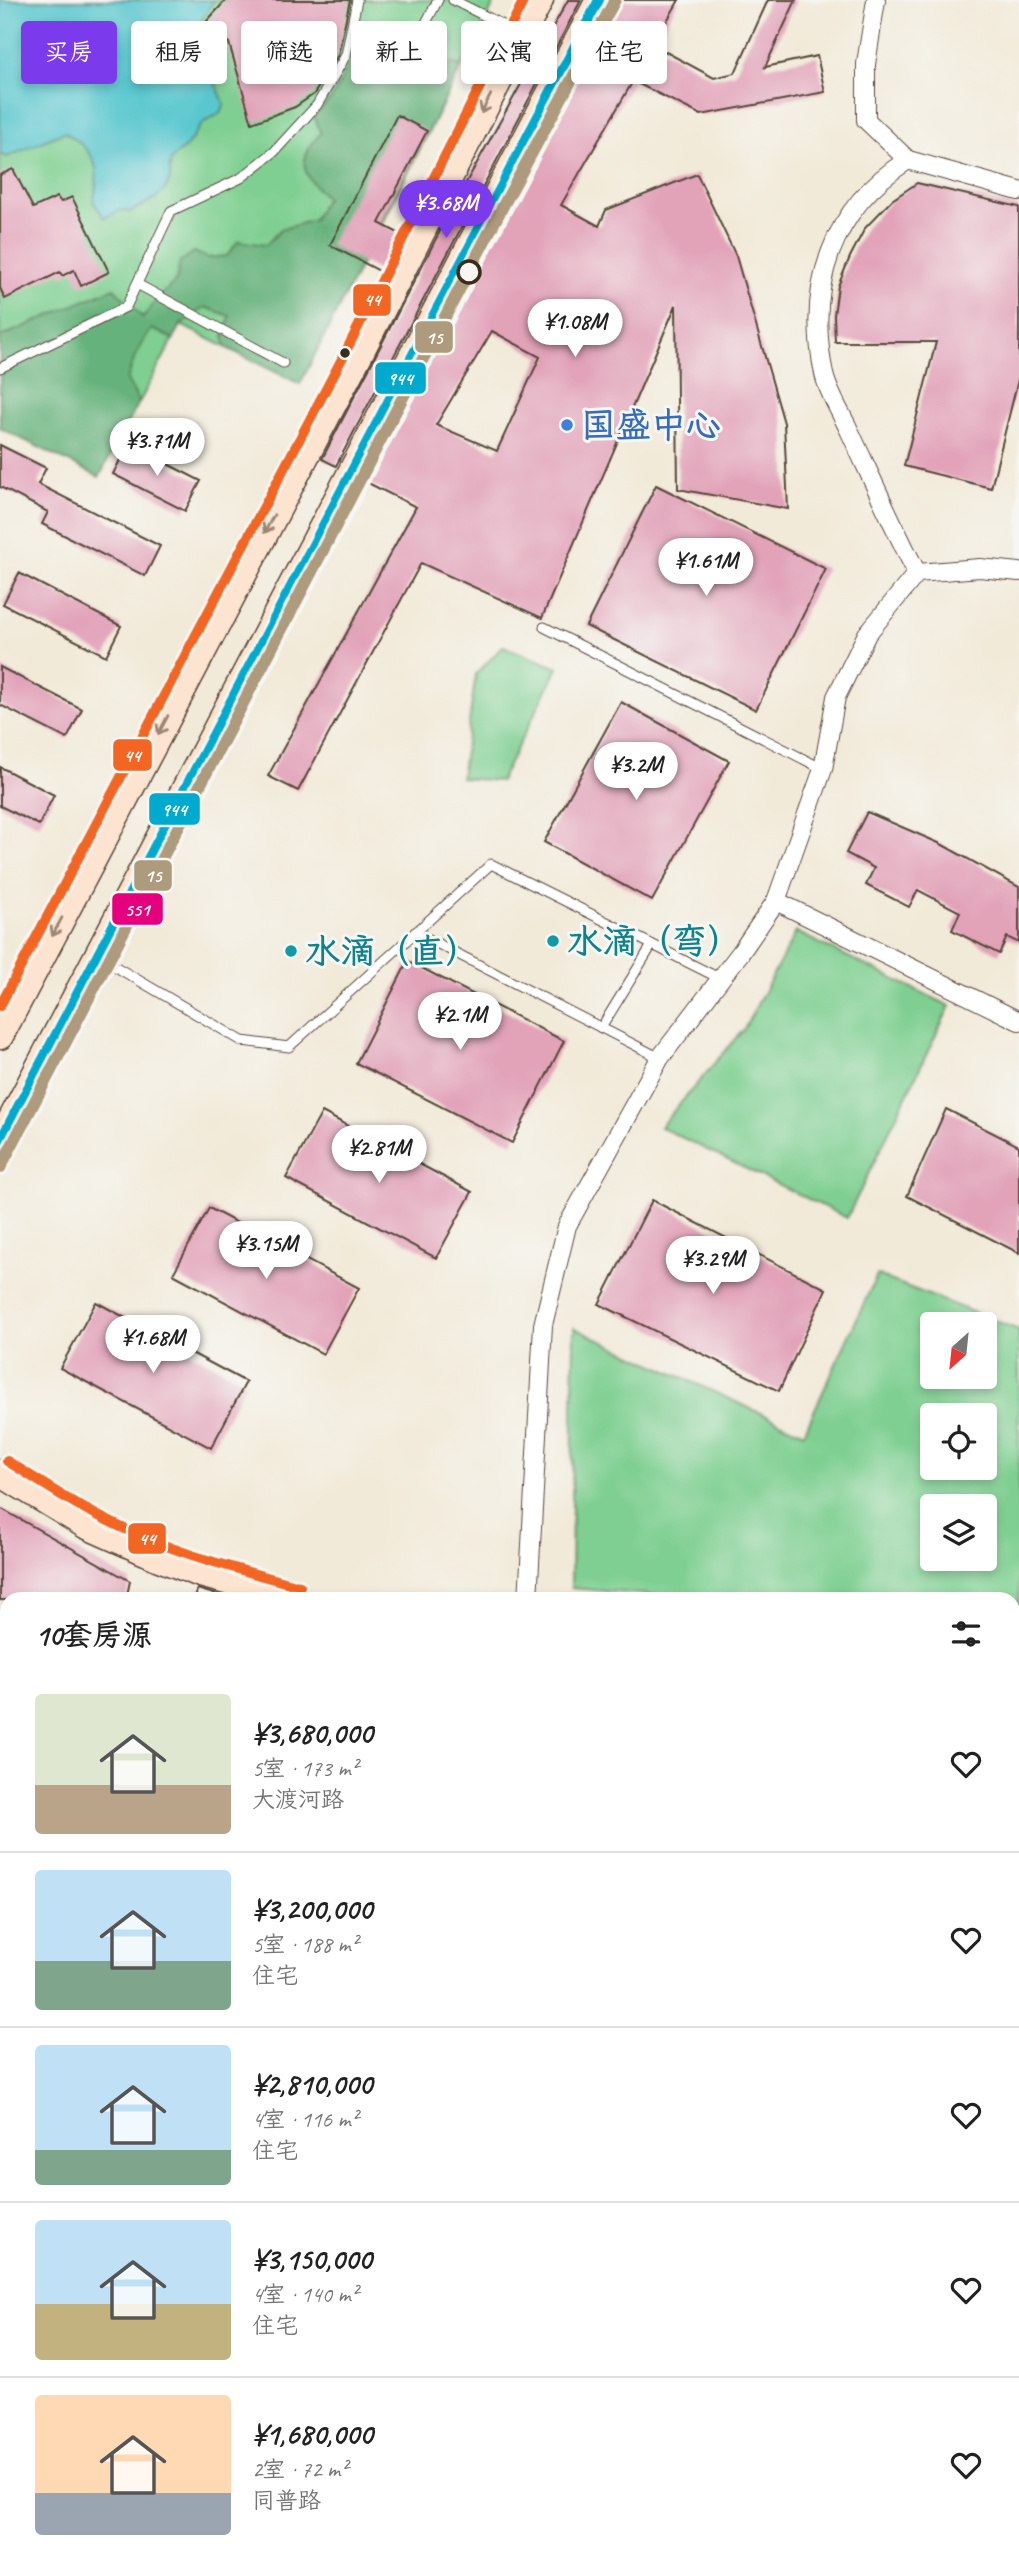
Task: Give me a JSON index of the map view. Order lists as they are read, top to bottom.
{
  "places": ["国盛中心", "水滴（弯）", "水滴（直）"],
  "lines": [
    "transit line 15",
    "transit line 944",
    "transit line 44",
    "transit line 551"
  ],
  "north": "bottom left",
  "page": {
    "chip": [
      "买房",
      "租房",
      "筛选",
      "新上",
      "公寓",
      "住宅"
    ],
    "price": [
      "¥3.68M",
      "¥1.08M",
      "¥3.71M",
      "¥1.61M",
      "¥3.2M",
      "¥2.1M",
      "¥2.81M",
      "¥3.15M",
      "¥3.29M",
      "¥1.68M"
    ],
    "heading": "10套房源",
    "list": [
      {
        "name": "¥3,680,000",
        "note": "5室 · 173 m² · 大渡河路"
      },
      {
        "name": "¥3,200,000",
        "note": "5室 · 188 m² · 住宅"
      },
      {
        "name": "¥2,810,000",
        "note": "4室 · 116 m² · 住宅"
      },
      {
        "name": "¥3,150,000",
        "note": "4室 · 140 m² · 住宅"
      },
      {
        "name": "¥1,680,000",
        "note": "2室 · 72 m² · 同普路"
      }
    ]
  }
}
